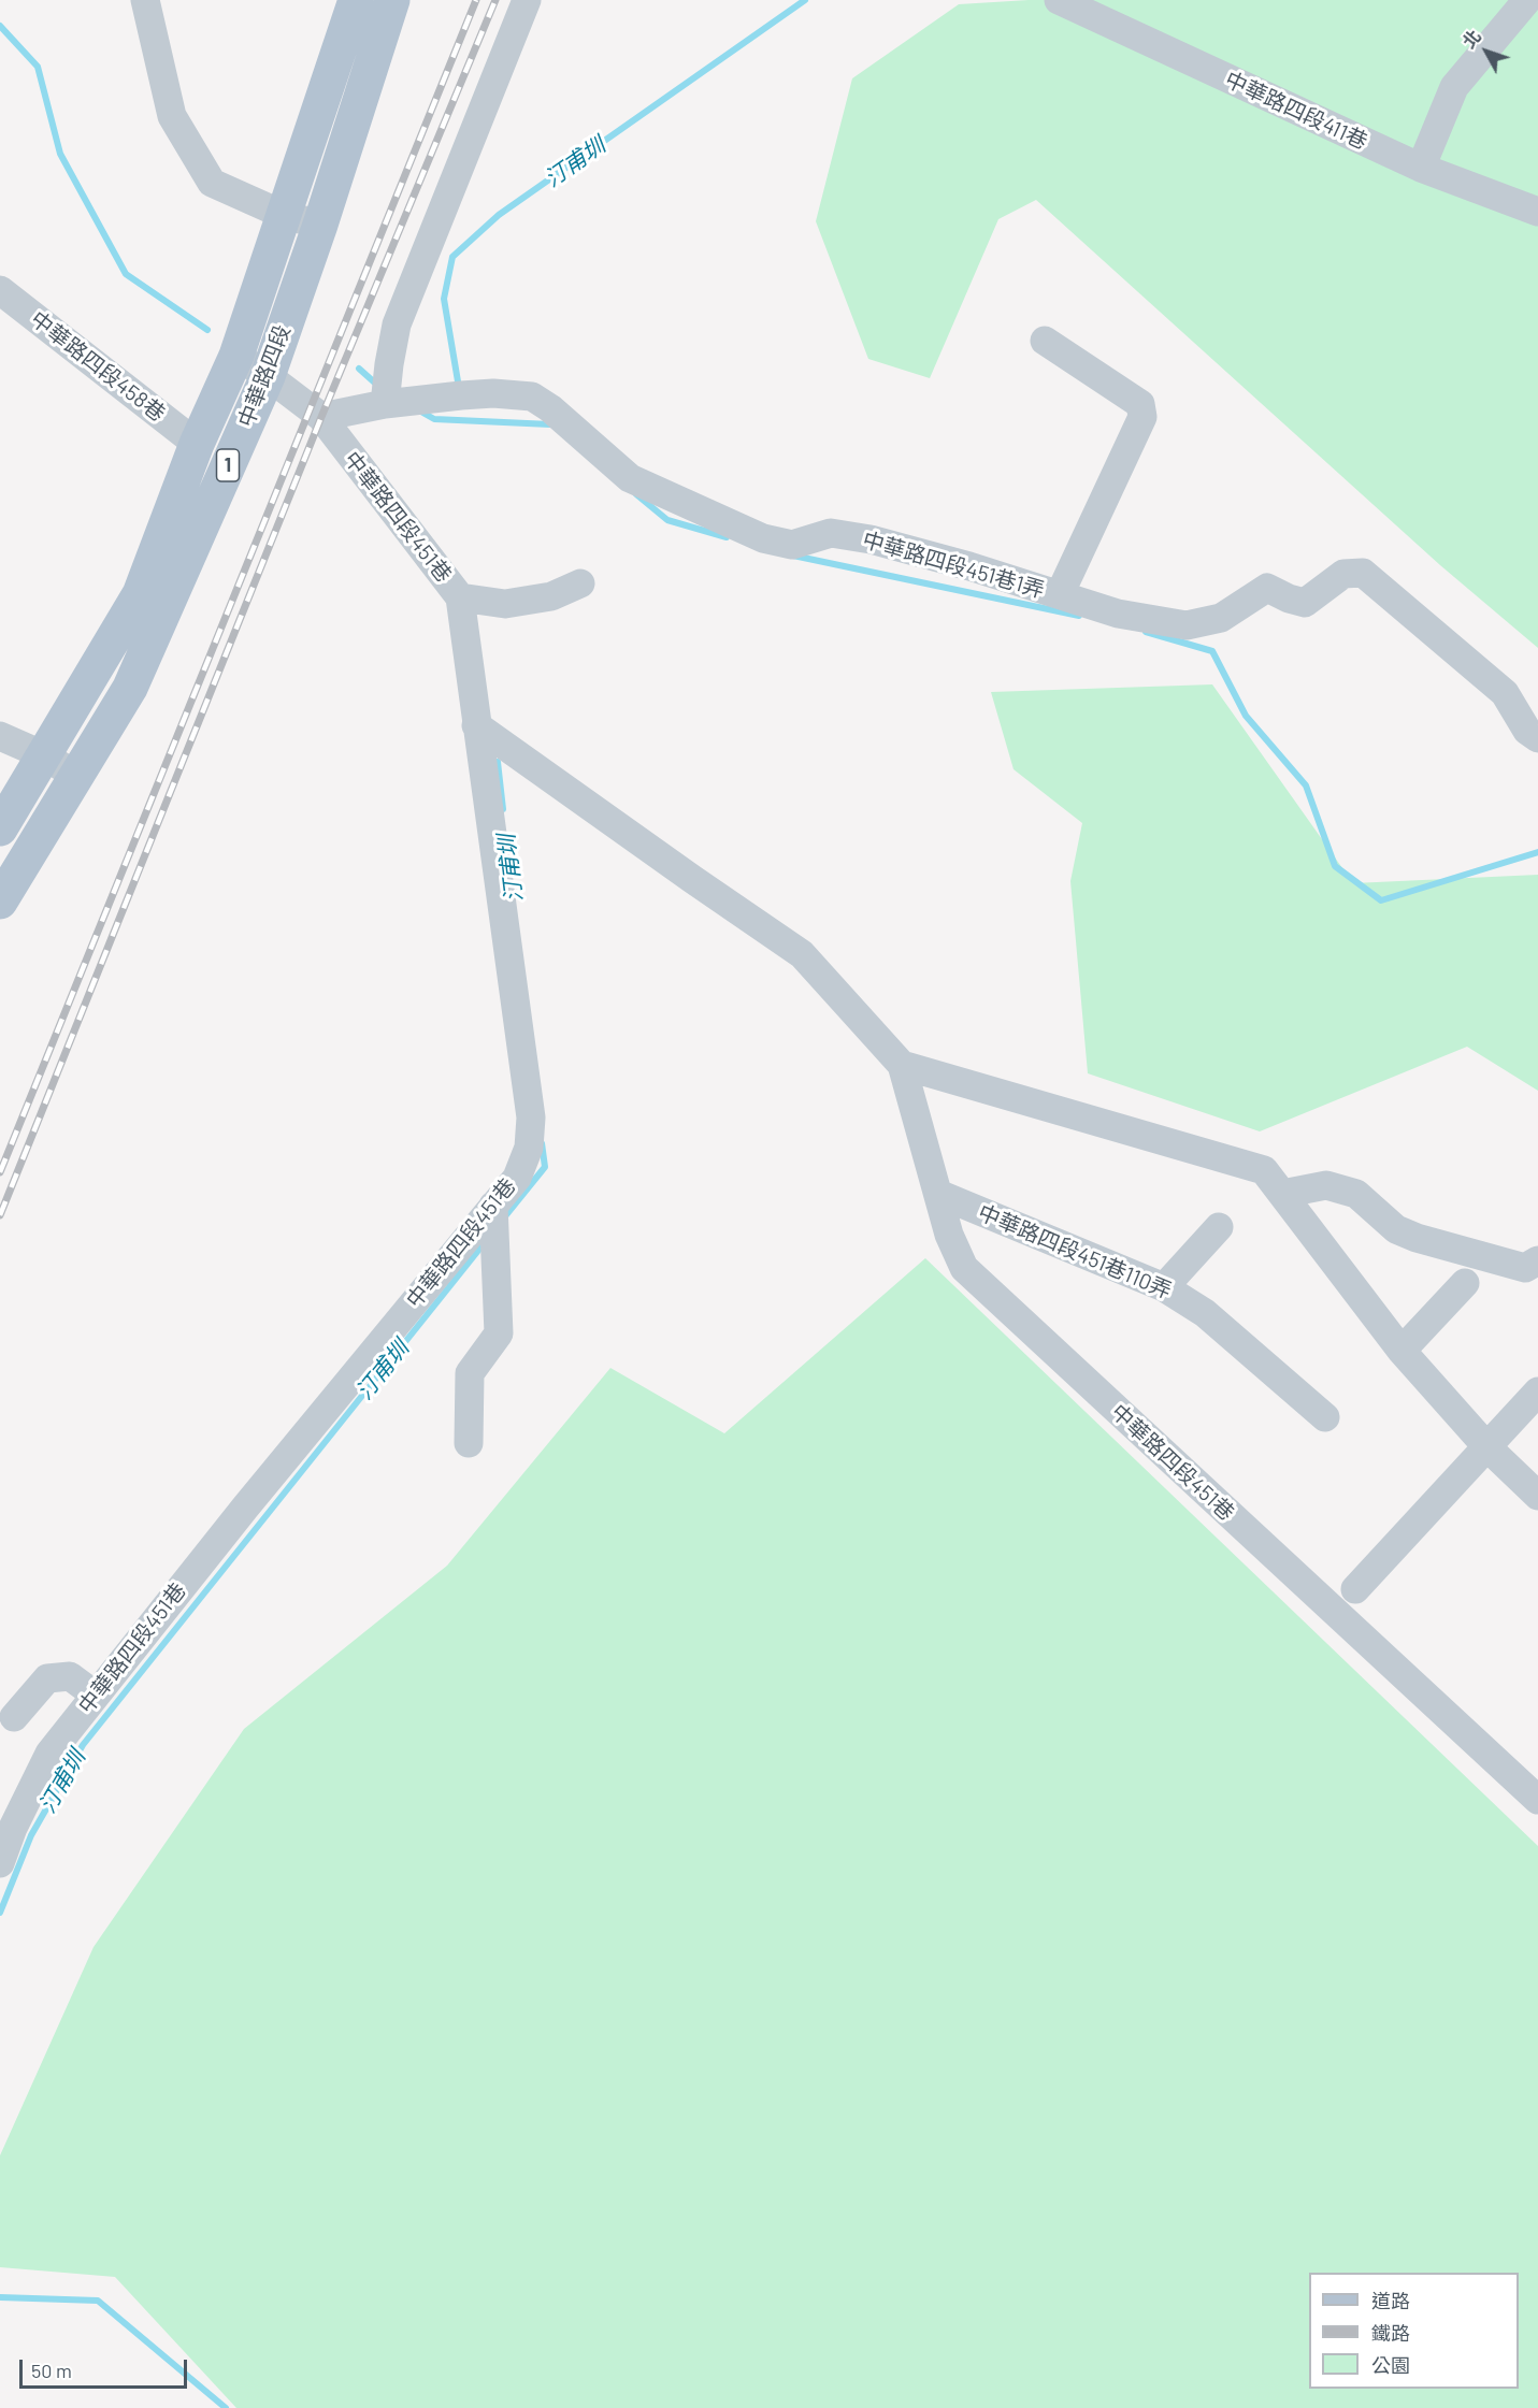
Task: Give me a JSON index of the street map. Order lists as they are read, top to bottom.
{
  "streets": {
    "main road": ["中華路四段", "1"],
    "lane": [
      "中華路四段411巷",
      "中華路四段458巷",
      "中華路四段451巷",
      "中華路四段451巷1弄",
      "中華路四段451巷110弄"
    ]
  },
  "crossings": [
    ["中華路四段458巷", "中華路四段"],
    ["中華路四段", "中華路四段451巷"],
    ["中華路四段451巷", "中華路四段451巷1弄"],
    ["中華路四段451巷", "中華路四段451巷110弄"]
  ],
  "water": ["汀甫圳"],
  "legend": ["道路", "鐵路", "公園"],
  "scale_bar": "50 m",
  "north": "top left"
}
